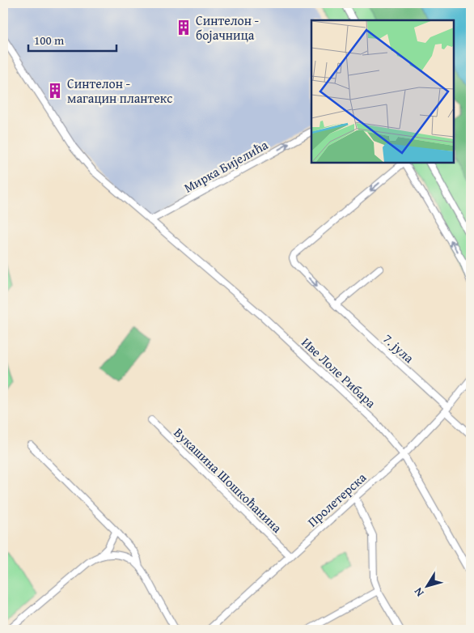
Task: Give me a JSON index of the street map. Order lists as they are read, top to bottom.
{
  "streets": {
    "street": [
      "Мирка Бијелића",
      "7. јула",
      "Иве Лоле Рибара",
      "Вукашина Шошкоћанина",
      "Пролетерска"
    ]
  },
  "crossings": [
    ["Мирка Бијелића", "Иве Лоле Рибара"],
    ["7. јула", "Пролетерска"],
    ["Иве Лоле Рибара", "Пролетерска"],
    ["Вукашина Шошкоћанина", "Пролетерска"]
  ],
  "one_way": ["Мирка Бијелића"],
  "places": {
    "building": ["Синтелон - бојачница", "Синтелон - магацин плантекс"]
  },
  "scale_bar": "100 m",
  "north": "bottom left"
}
